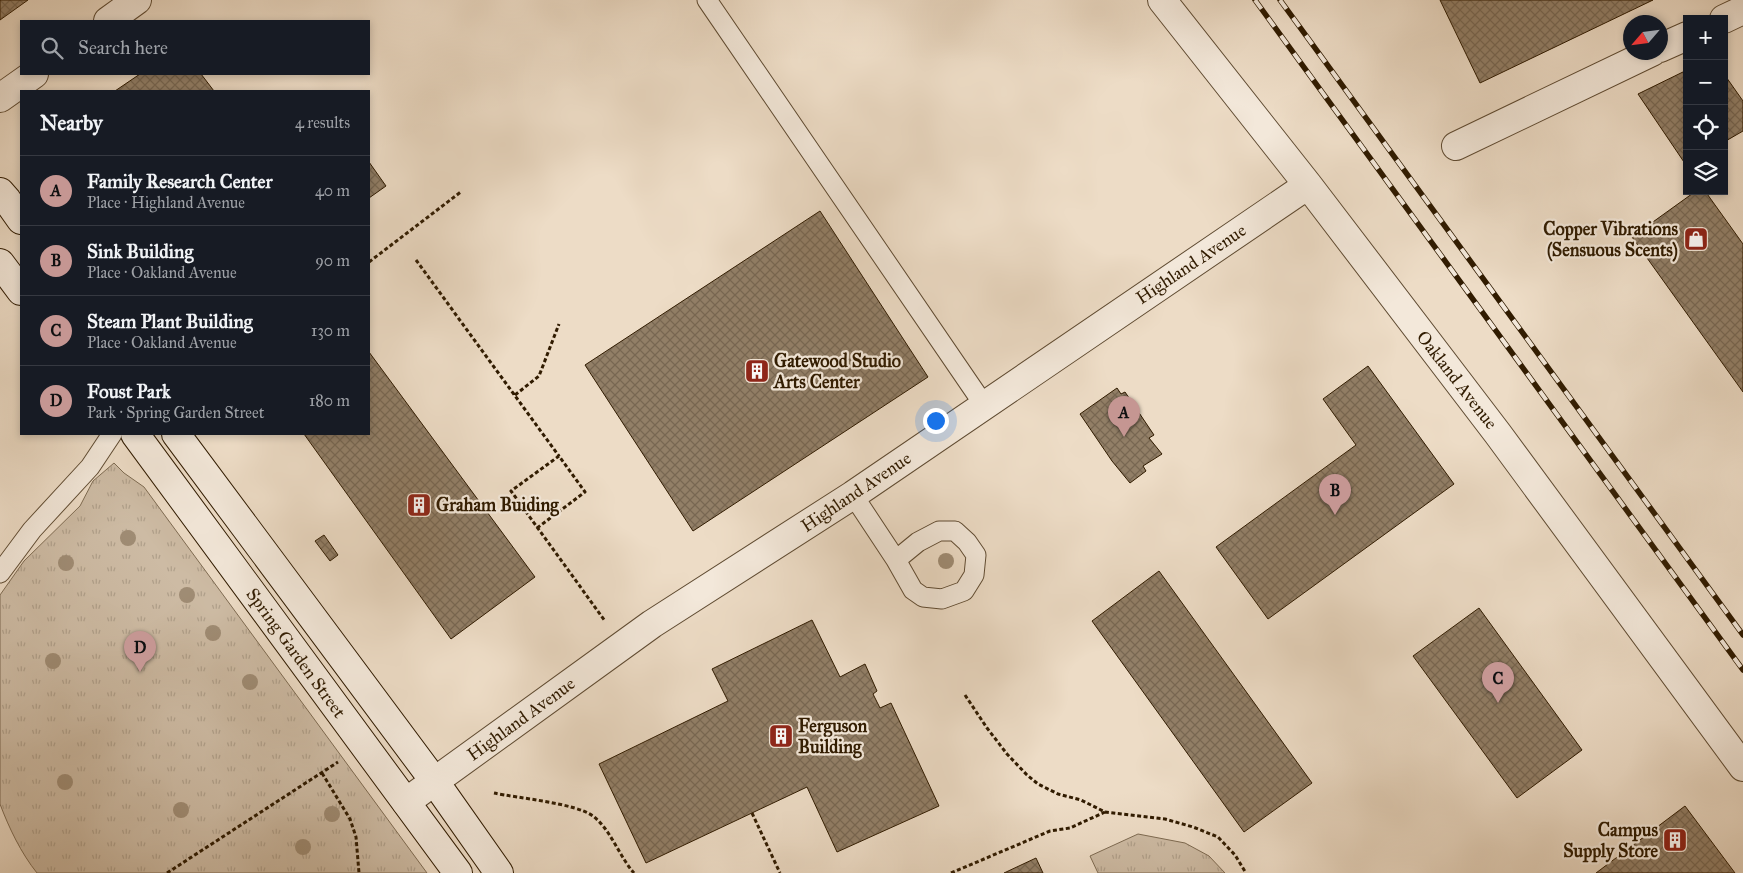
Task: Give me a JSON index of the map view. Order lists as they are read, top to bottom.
{
  "streets": {
    "street": ["Highland Avenue", "Oakland Avenue", "Spring Garden Street"]
  },
  "crossings": [
    ["Highland Avenue", "Oakland Avenue"],
    ["Highland Avenue", "Spring Garden Street"]
  ],
  "places": {
    "shop": ["Copper Vibrations (Sensuous Scents)"],
    "building": [
      "Gatewood Studio Arts Center",
      "Graham Buiding",
      "Ferguson Building",
      "Campus Supply Store"
    ]
  },
  "north": "bottom left",
  "page": {
    "map_buttons": ["+", "−"],
    "search": "Search here",
    "heading": ["Nearby", "4 results"],
    "list": [
      {
        "mark": "A",
        "name": "Family Research Center",
        "note": "Place · Highland Avenue",
        "value": "40 m"
      },
      {
        "mark": "B",
        "name": "Sink Building",
        "note": "Place · Oakland Avenue",
        "value": "90 m"
      },
      {
        "mark": "C",
        "name": "Steam Plant Building",
        "note": "Place · Oakland Avenue",
        "value": "130 m"
      },
      {
        "mark": "D",
        "name": "Foust Park",
        "note": "Park · Spring Garden Street",
        "value": "180 m"
      }
    ],
    "pins": [
      "A",
      "B",
      "D",
      "C"
    ]
  }
}
